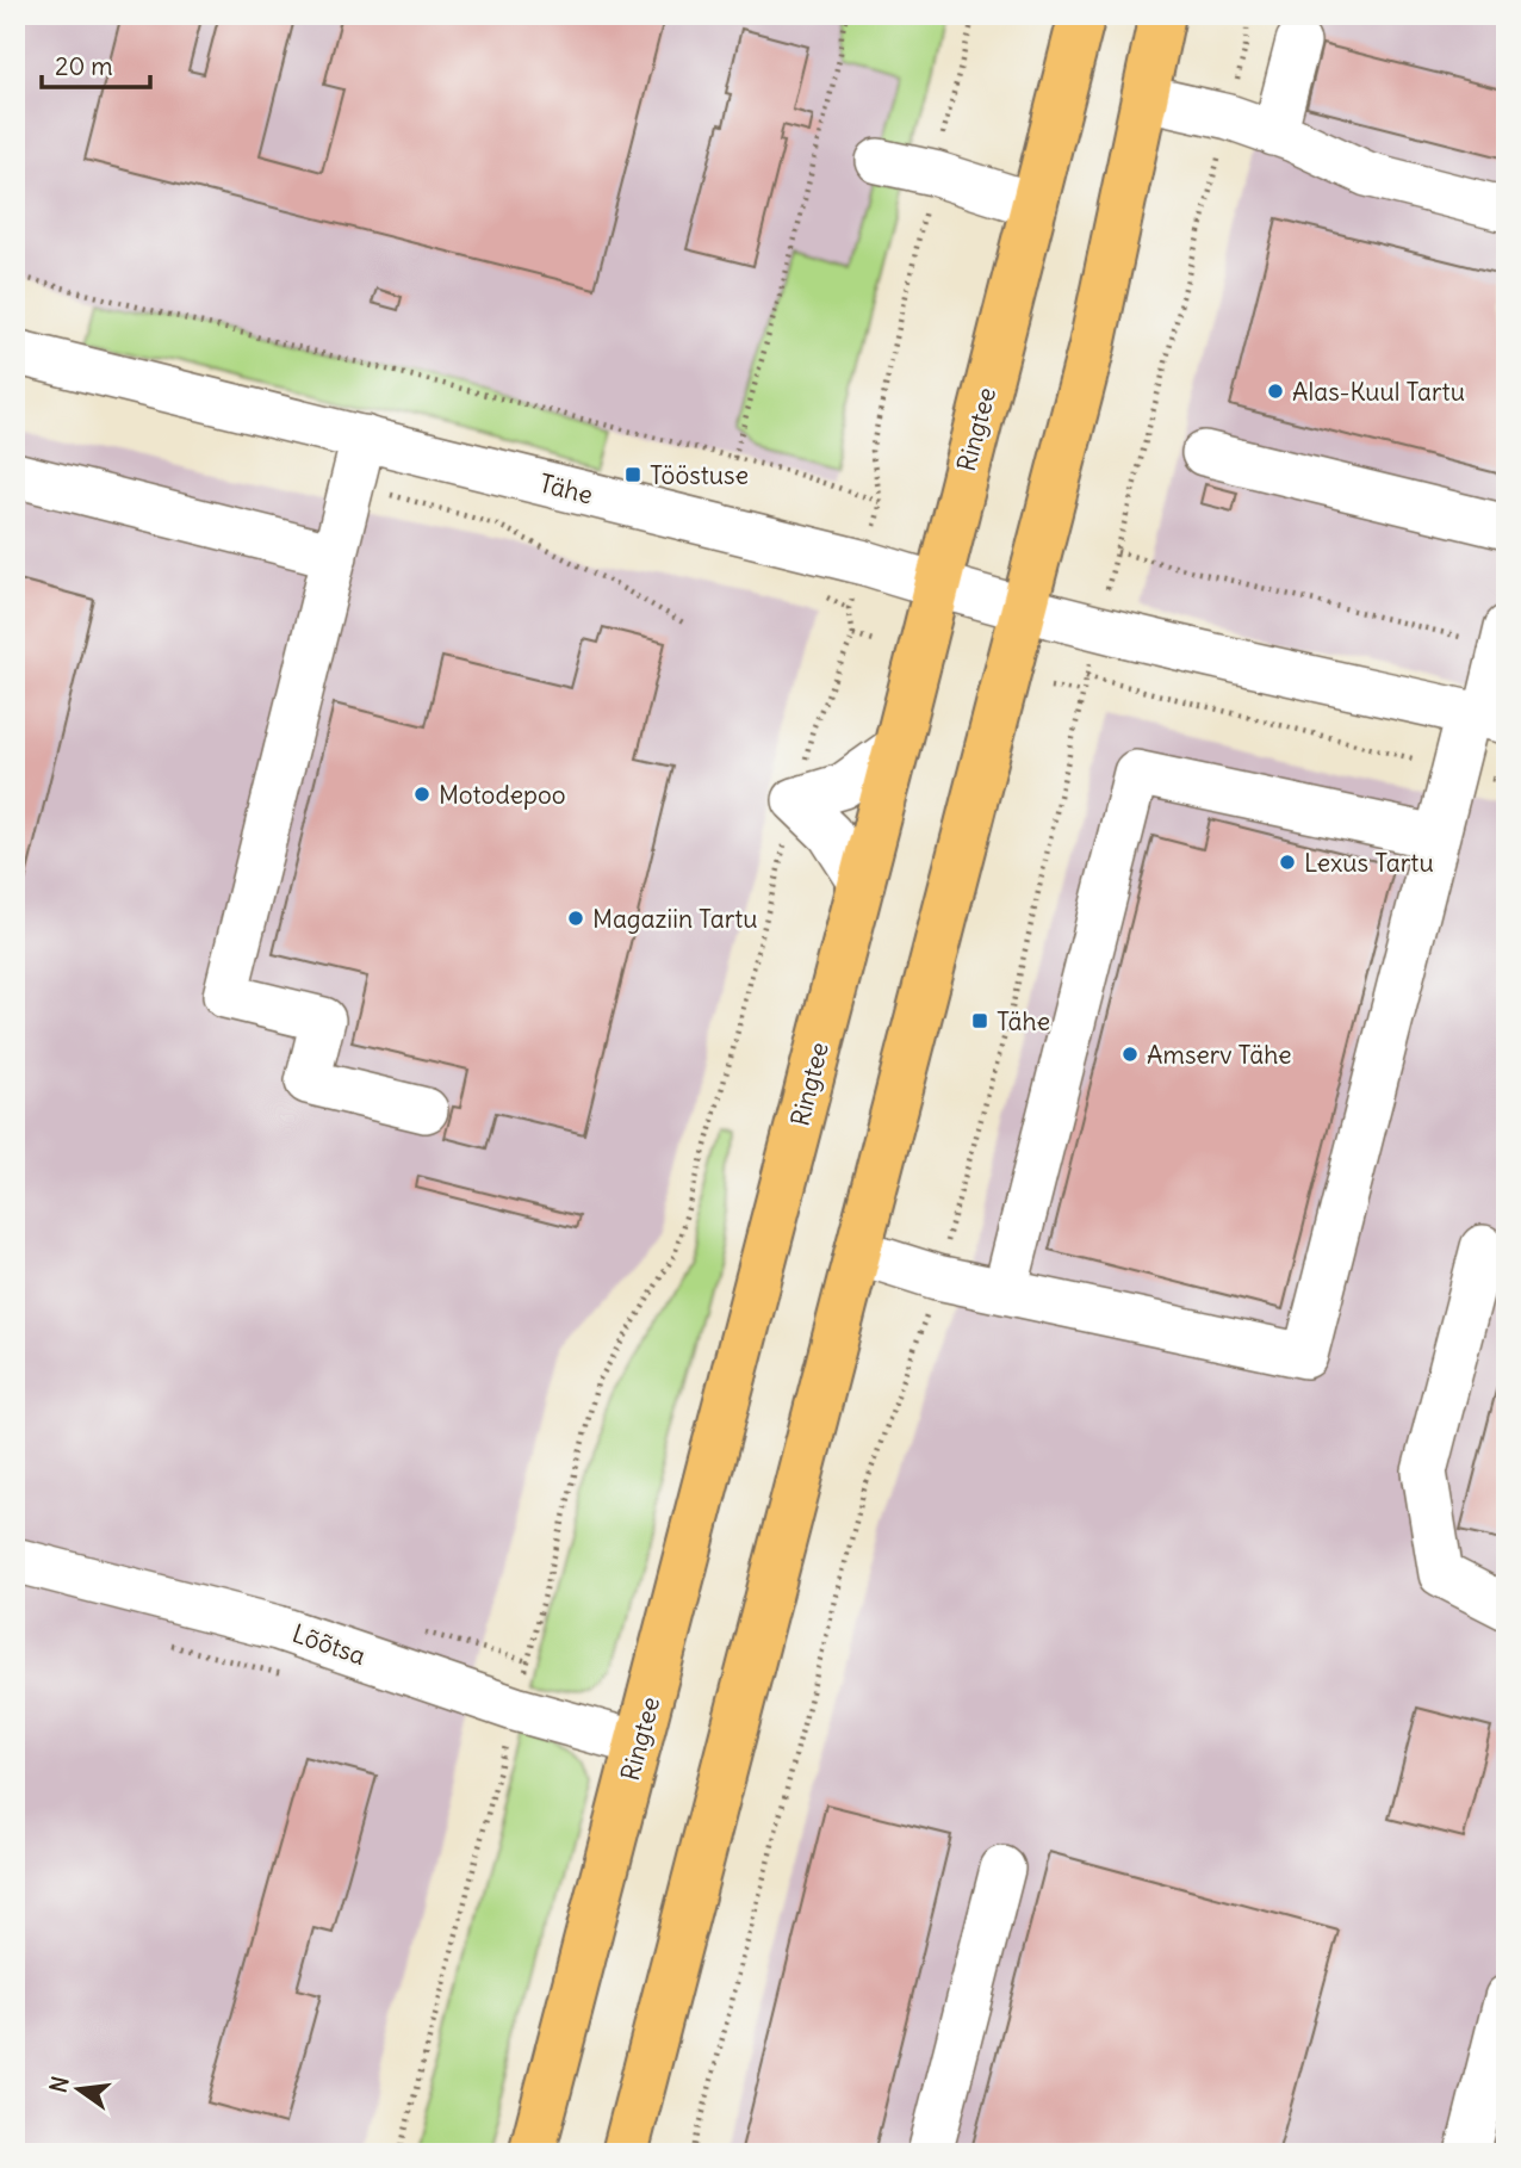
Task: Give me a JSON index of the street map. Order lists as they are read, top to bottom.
{
  "streets": {
    "main road": ["Ringtee"],
    "street": ["Tähe", "Lõõtsa"]
  },
  "crossings": [
    ["Ringtee", "Tähe"],
    ["Ringtee", "Lõõtsa"]
  ],
  "places": {
    "other": [
      "Alas-Kuul Tartu",
      "Motodepoo",
      "Lexus Tartu",
      "Magaziin Tartu",
      "Amserv Tähe"
    ],
    "transit": ["Tööstuse", "Tähe"]
  },
  "scale_bar": "20 m",
  "north": "left"
}
